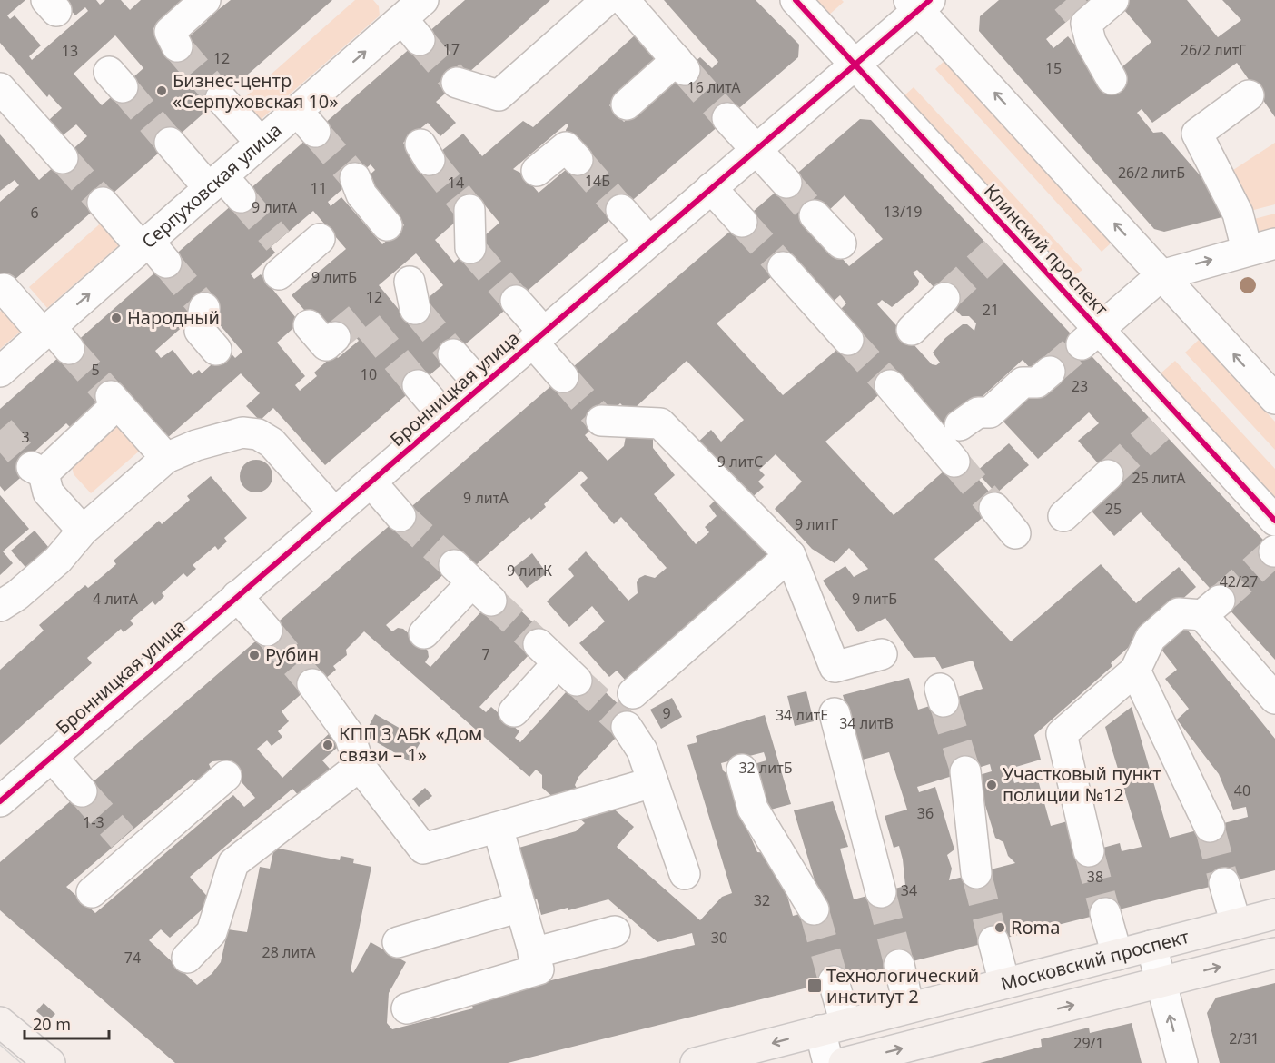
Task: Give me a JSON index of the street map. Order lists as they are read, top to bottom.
{
  "streets": {
    "main road": ["Московский проспект"],
    "street": ["Серпуховская улица", "Клинский проспект", "Бронницкая улица"]
  },
  "crossings": [
    ["Клинский проспект", "Бронницкая улица"]
  ],
  "one_way": ["Серпуховская улица"],
  "places": {
    "other": [
      "Бизнес-центр «Серпуховская 10»",
      "Народный",
      "Рубин",
      "КПП 3 АБК «Дом связи – 1»",
      "Участковый пункт полиции №12",
      "Roma"
    ],
    "transit": ["Технологический институт 2"]
  },
  "house_numbers": [
    "17",
    "26/2 литГ",
    "13",
    "12",
    "15",
    "16 литА",
    "26/2 литБ",
    "14Б",
    "14",
    "11",
    "9 литА",
    "13/19",
    "6",
    "9 литБ",
    "12",
    "21",
    "5",
    "10",
    "23",
    "3",
    "9 литС",
    "25 литА",
    "9 литА",
    "25",
    "9 литГ",
    "9 литК",
    "42/27",
    "4 литА",
    "9 литБ",
    "7",
    "9",
    "34 литЕ",
    "34 литВ",
    "32 литБ",
    "40",
    "36",
    "1-3",
    "38",
    "34",
    "32",
    "30",
    "28 литА",
    "74",
    "2/31",
    "29/1"
  ],
  "scale_bar": "20 m"
}
